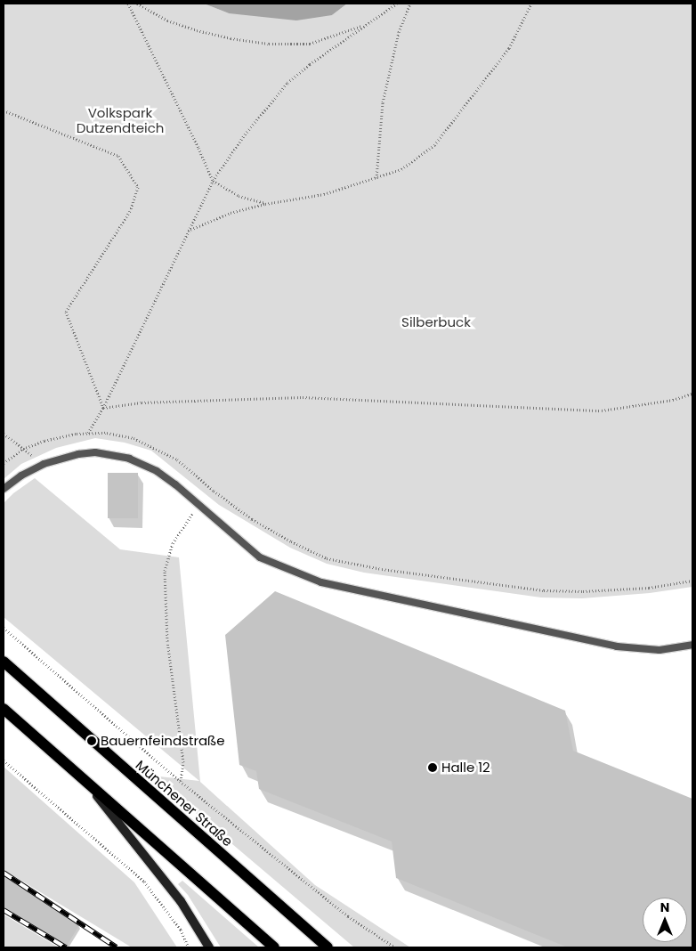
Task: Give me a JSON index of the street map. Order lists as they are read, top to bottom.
{
  "streets": {
    "main road": ["Münchener Straße"]
  },
  "parks": ["Volkspark Dutzendteich", "Silberbuck"],
  "places": ["Bauernfeindstraße", "Halle 12"],
  "north": "top"
}
